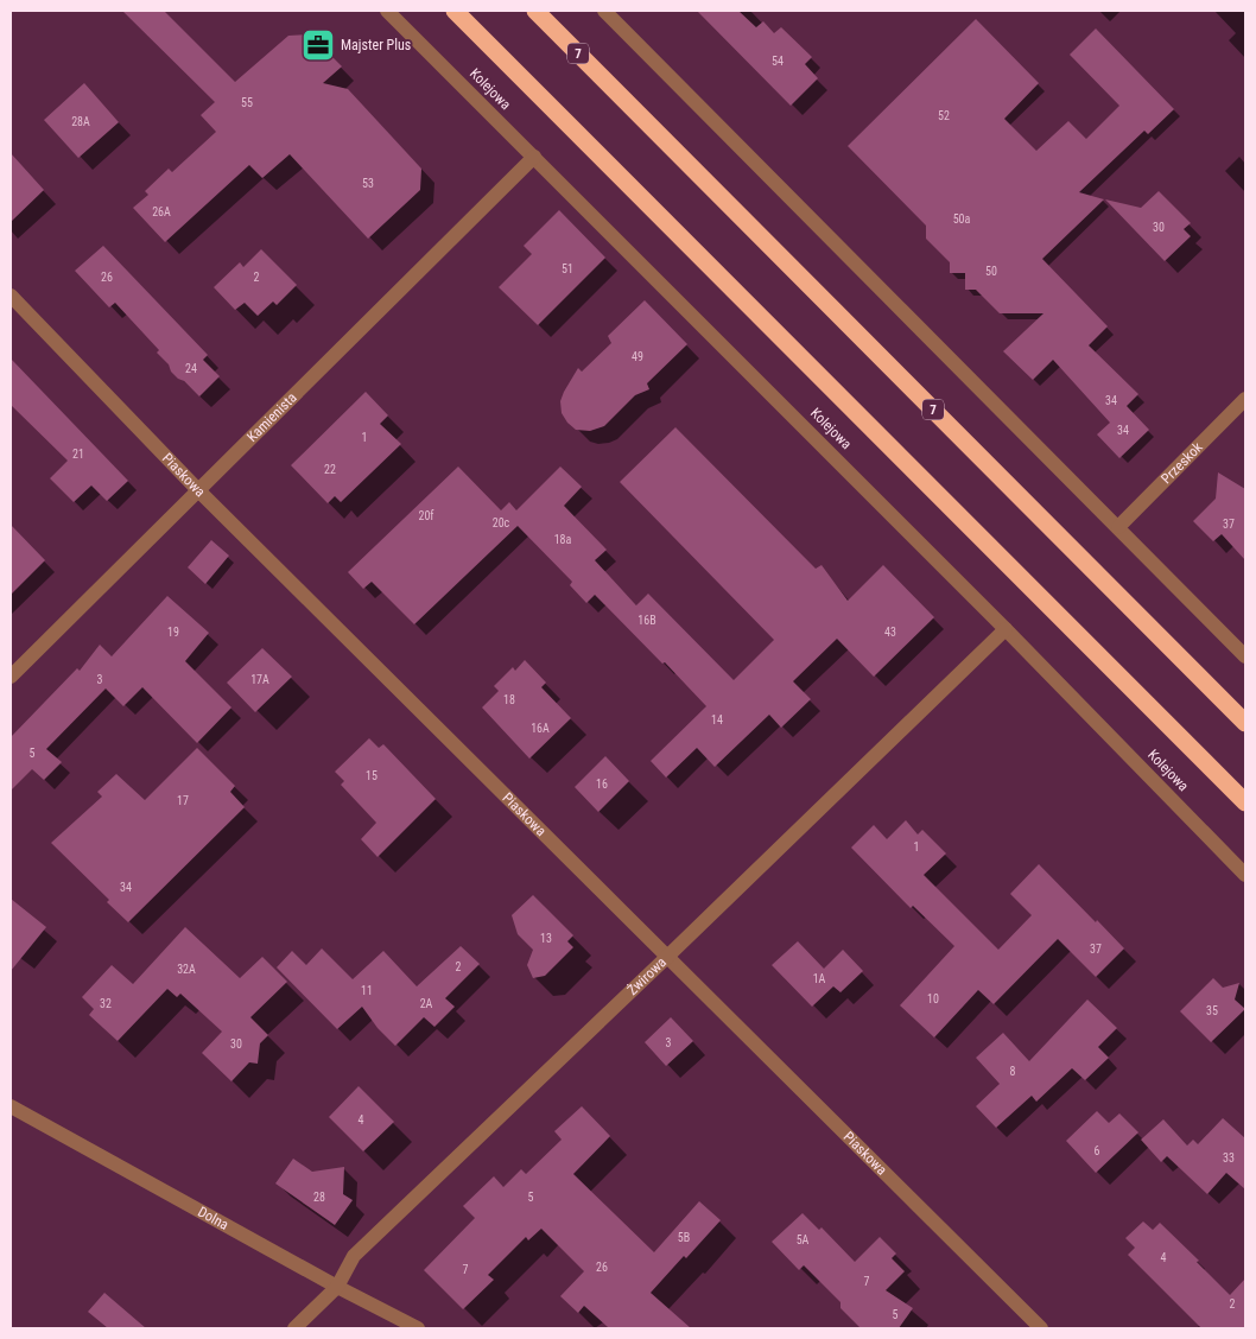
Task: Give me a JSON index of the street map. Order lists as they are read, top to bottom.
{
  "streets": {
    "highway": ["7", "Kolejowa"],
    "street": [
      "Kamienista",
      "Przeskok",
      "Piaskowa",
      "Żwirowa",
      "Dolna"
    ]
  },
  "crossings": [
    ["Kolejowa", "Kamienista"],
    ["Kolejowa", "Żwirowa"],
    ["Kamienista", "Piaskowa"],
    ["Piaskowa", "Żwirowa"],
    ["Żwirowa", "Dolna"]
  ],
  "places": {
    "office": ["Majster Plus"]
  },
  "house_numbers": [
    "54",
    "55",
    "52",
    "28A",
    "53",
    "26A",
    "50a",
    "30",
    "51",
    "50",
    "26",
    "2",
    "49",
    "24",
    "34",
    "34",
    "1",
    "21",
    "22",
    "20f",
    "20c",
    "37",
    "18a",
    "16B",
    "19",
    "43",
    "3",
    "17A",
    "18",
    "14",
    "16A",
    "5",
    "15",
    "16",
    "17",
    "1",
    "34",
    "13",
    "37",
    "2",
    "32A",
    "1A",
    "11",
    "10",
    "32",
    "2A",
    "35",
    "3",
    "30",
    "8",
    "4",
    "6",
    "33",
    "28",
    "5",
    "5B",
    "5A",
    "4",
    "26",
    "7",
    "7",
    "2",
    "5"
  ]
}
